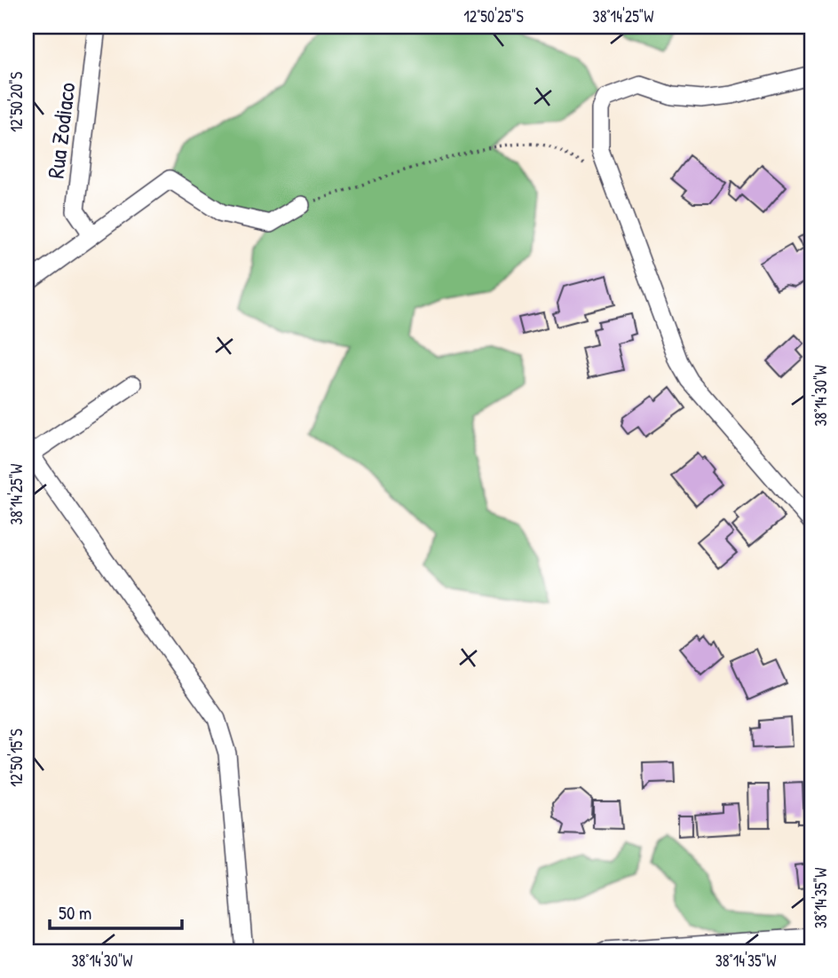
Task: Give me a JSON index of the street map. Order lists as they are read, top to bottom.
{
  "streets": {
    "street": ["Rua Zodiaco"]
  },
  "scale_bar": "50 m",
  "coordinates": [
    "12°50'25\"S",
    "38°14'25\"W",
    "12°50'20\"S",
    "38°14'30\"W",
    "12°50'15\"S",
    "38°14'35\"W"
  ]
}
